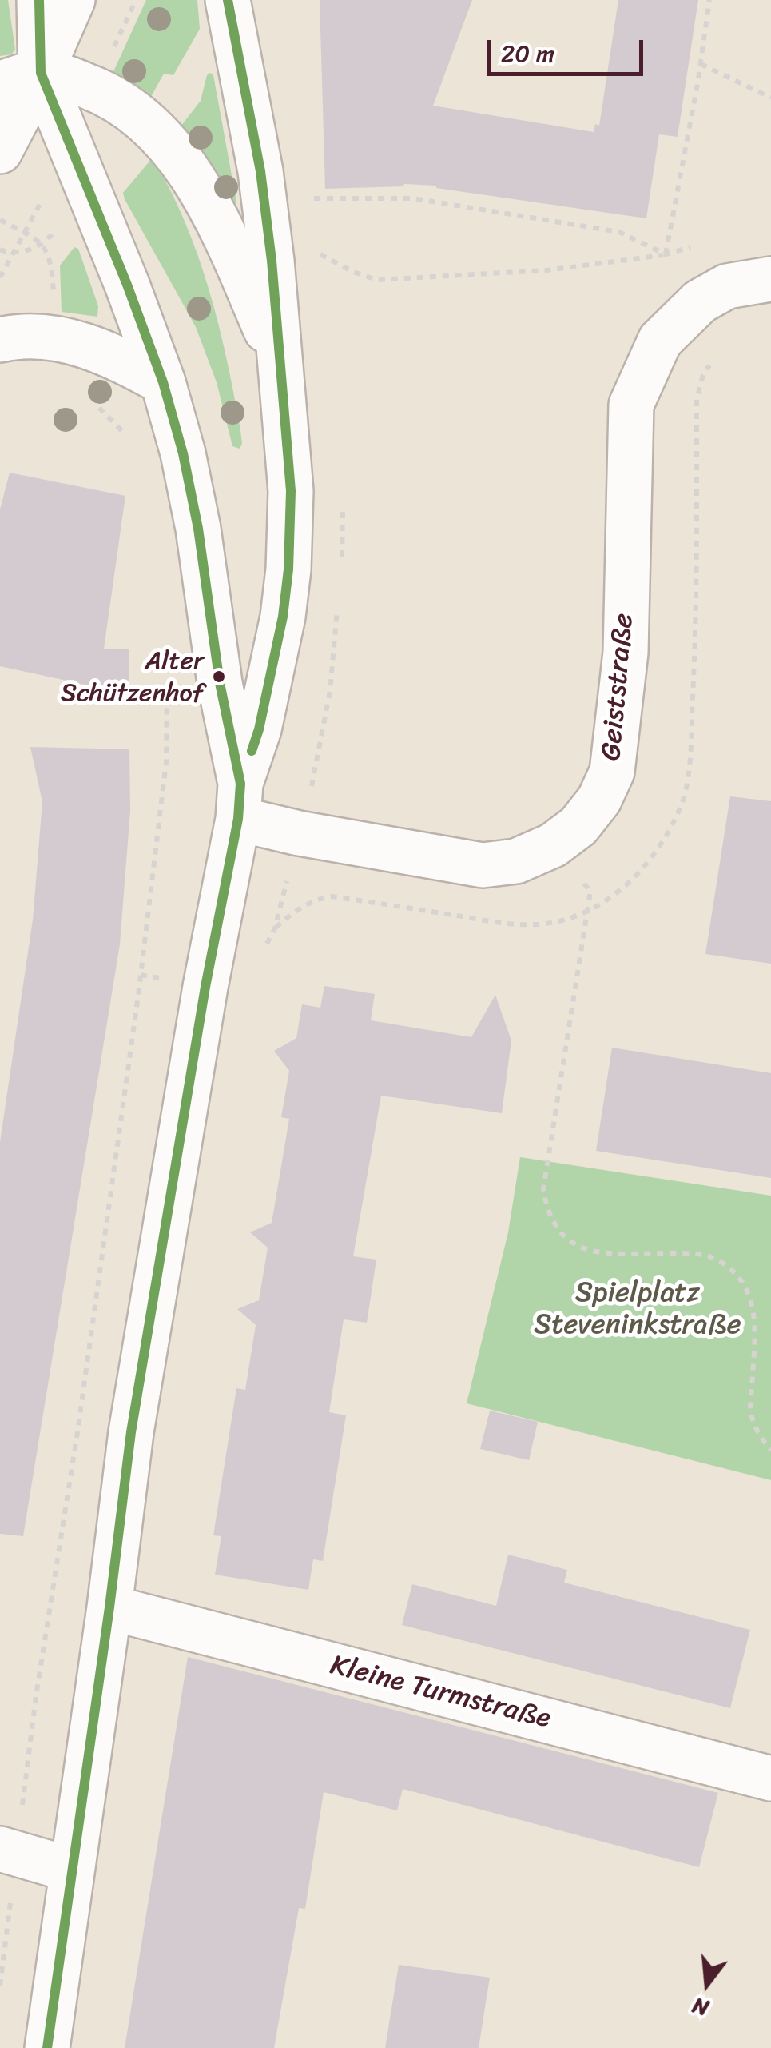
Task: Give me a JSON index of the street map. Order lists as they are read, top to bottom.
{
  "streets": {
    "street": ["Geiststraße", "Kleine Turmstraße"]
  },
  "parks": ["Spielplatz Steveninkstraße"],
  "places": ["Alter Schützenhof"],
  "scale_bar": "20 m",
  "north": "bottom"
}
